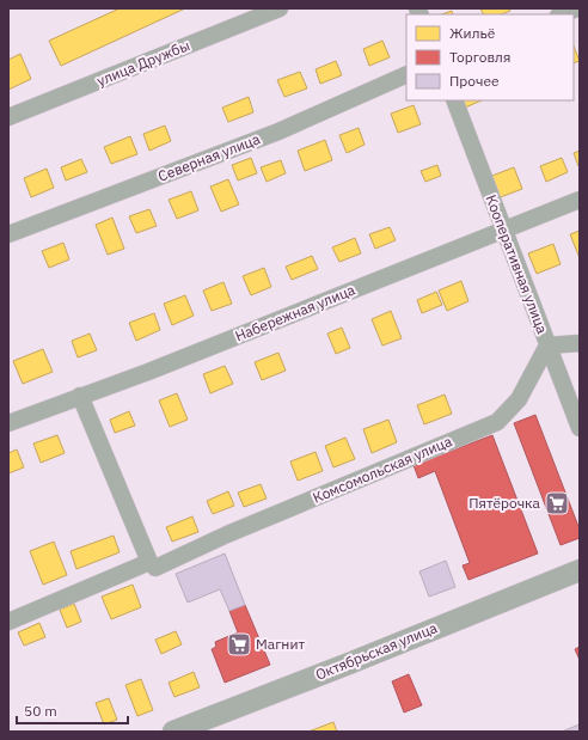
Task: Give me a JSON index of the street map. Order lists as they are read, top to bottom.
{
  "streets": {
    "street": [
      "улица Дружбы",
      "Северная улица",
      "Кооперативная улица",
      "Набережная улица",
      "Комсомольская улица",
      "Октябрьская улица"
    ]
  },
  "crossings": [
    ["Кооперативная улица", "Набережная улица"],
    ["Кооперативная улица", "Комсомольская улица"]
  ],
  "places": {
    "supermarket": ["Пятёрочка", "Магнит"]
  },
  "legend": ["Жильё", "Торговля", "Прочее"],
  "scale_bar": "50 m"
}
